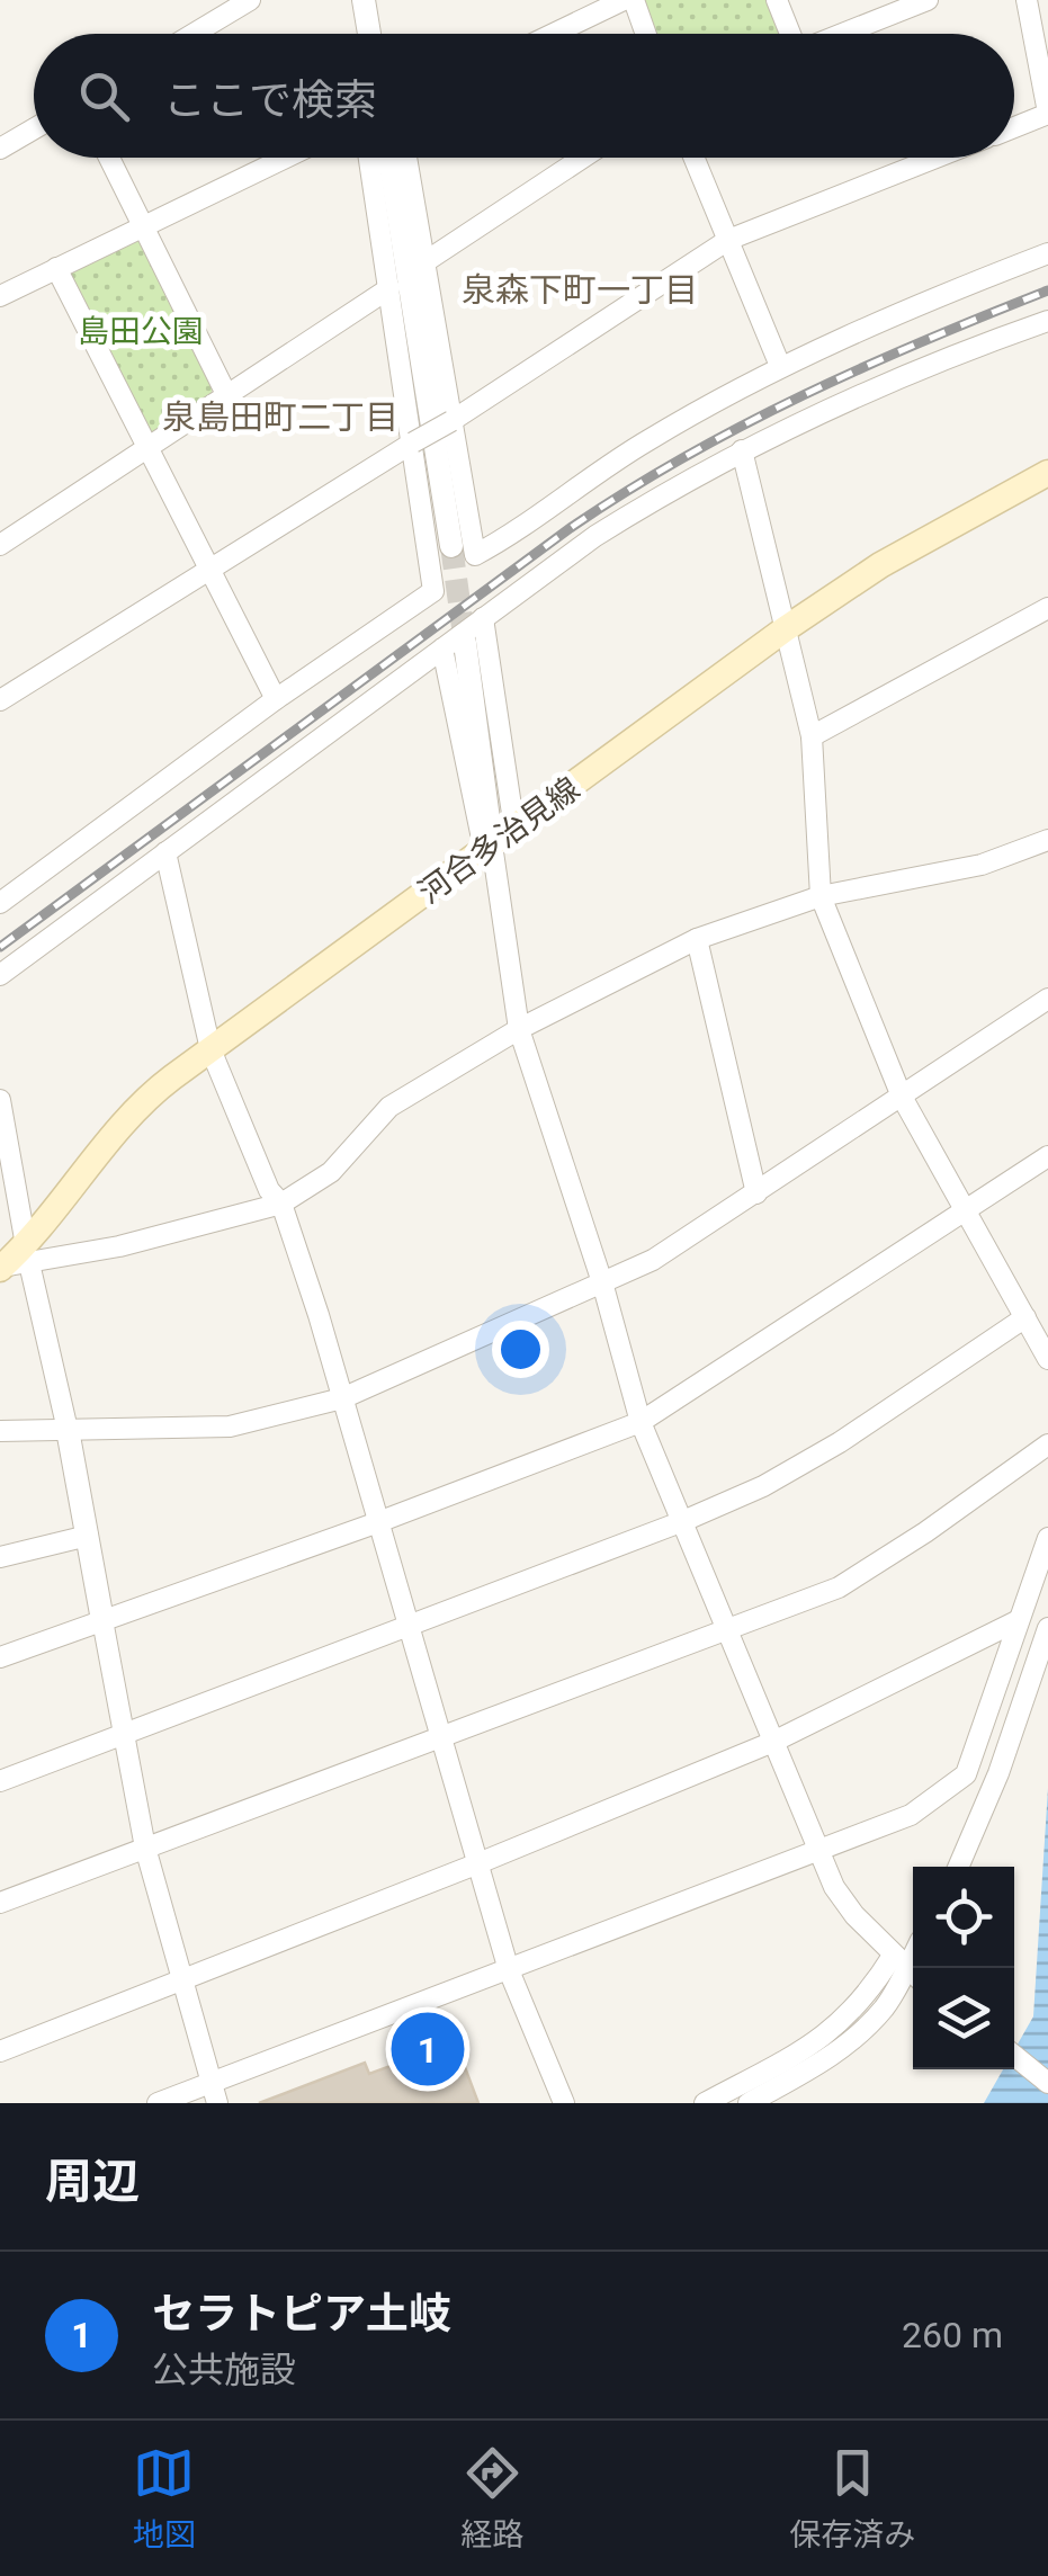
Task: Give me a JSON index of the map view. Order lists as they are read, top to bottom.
{
  "streets": {
    "main road": ["河合多治見線"]
  },
  "districts": ["泉森下町一丁目", "泉島田町二丁目"],
  "parks": ["島田公園"],
  "page": {
    "search": "ここで検索",
    "pins": "1",
    "heading": "周辺",
    "list": [
      {
        "mark": "1",
        "name": "セラトピア土岐",
        "note": "公共施設",
        "value": "260 m"
      }
    ],
    "nav": ["地図", "経路", "保存済み"]
  }
}
